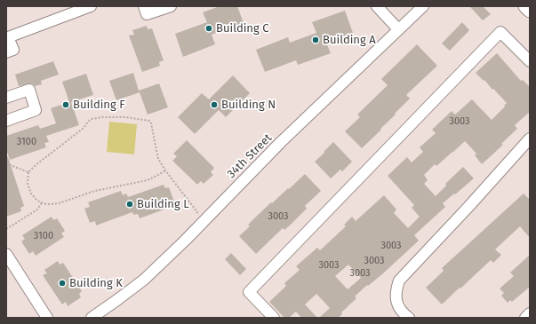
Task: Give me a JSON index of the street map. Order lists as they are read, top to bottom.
{
  "streets": {
    "street": ["34th Street"]
  },
  "places": [
    "Building C",
    "Building A",
    "Building F",
    "Building N",
    "Building L",
    "Building K"
  ],
  "house_numbers": [
    "3003",
    "3100",
    "3003",
    "3100",
    "3003",
    "3003",
    "3003",
    "3003"
  ]
}
